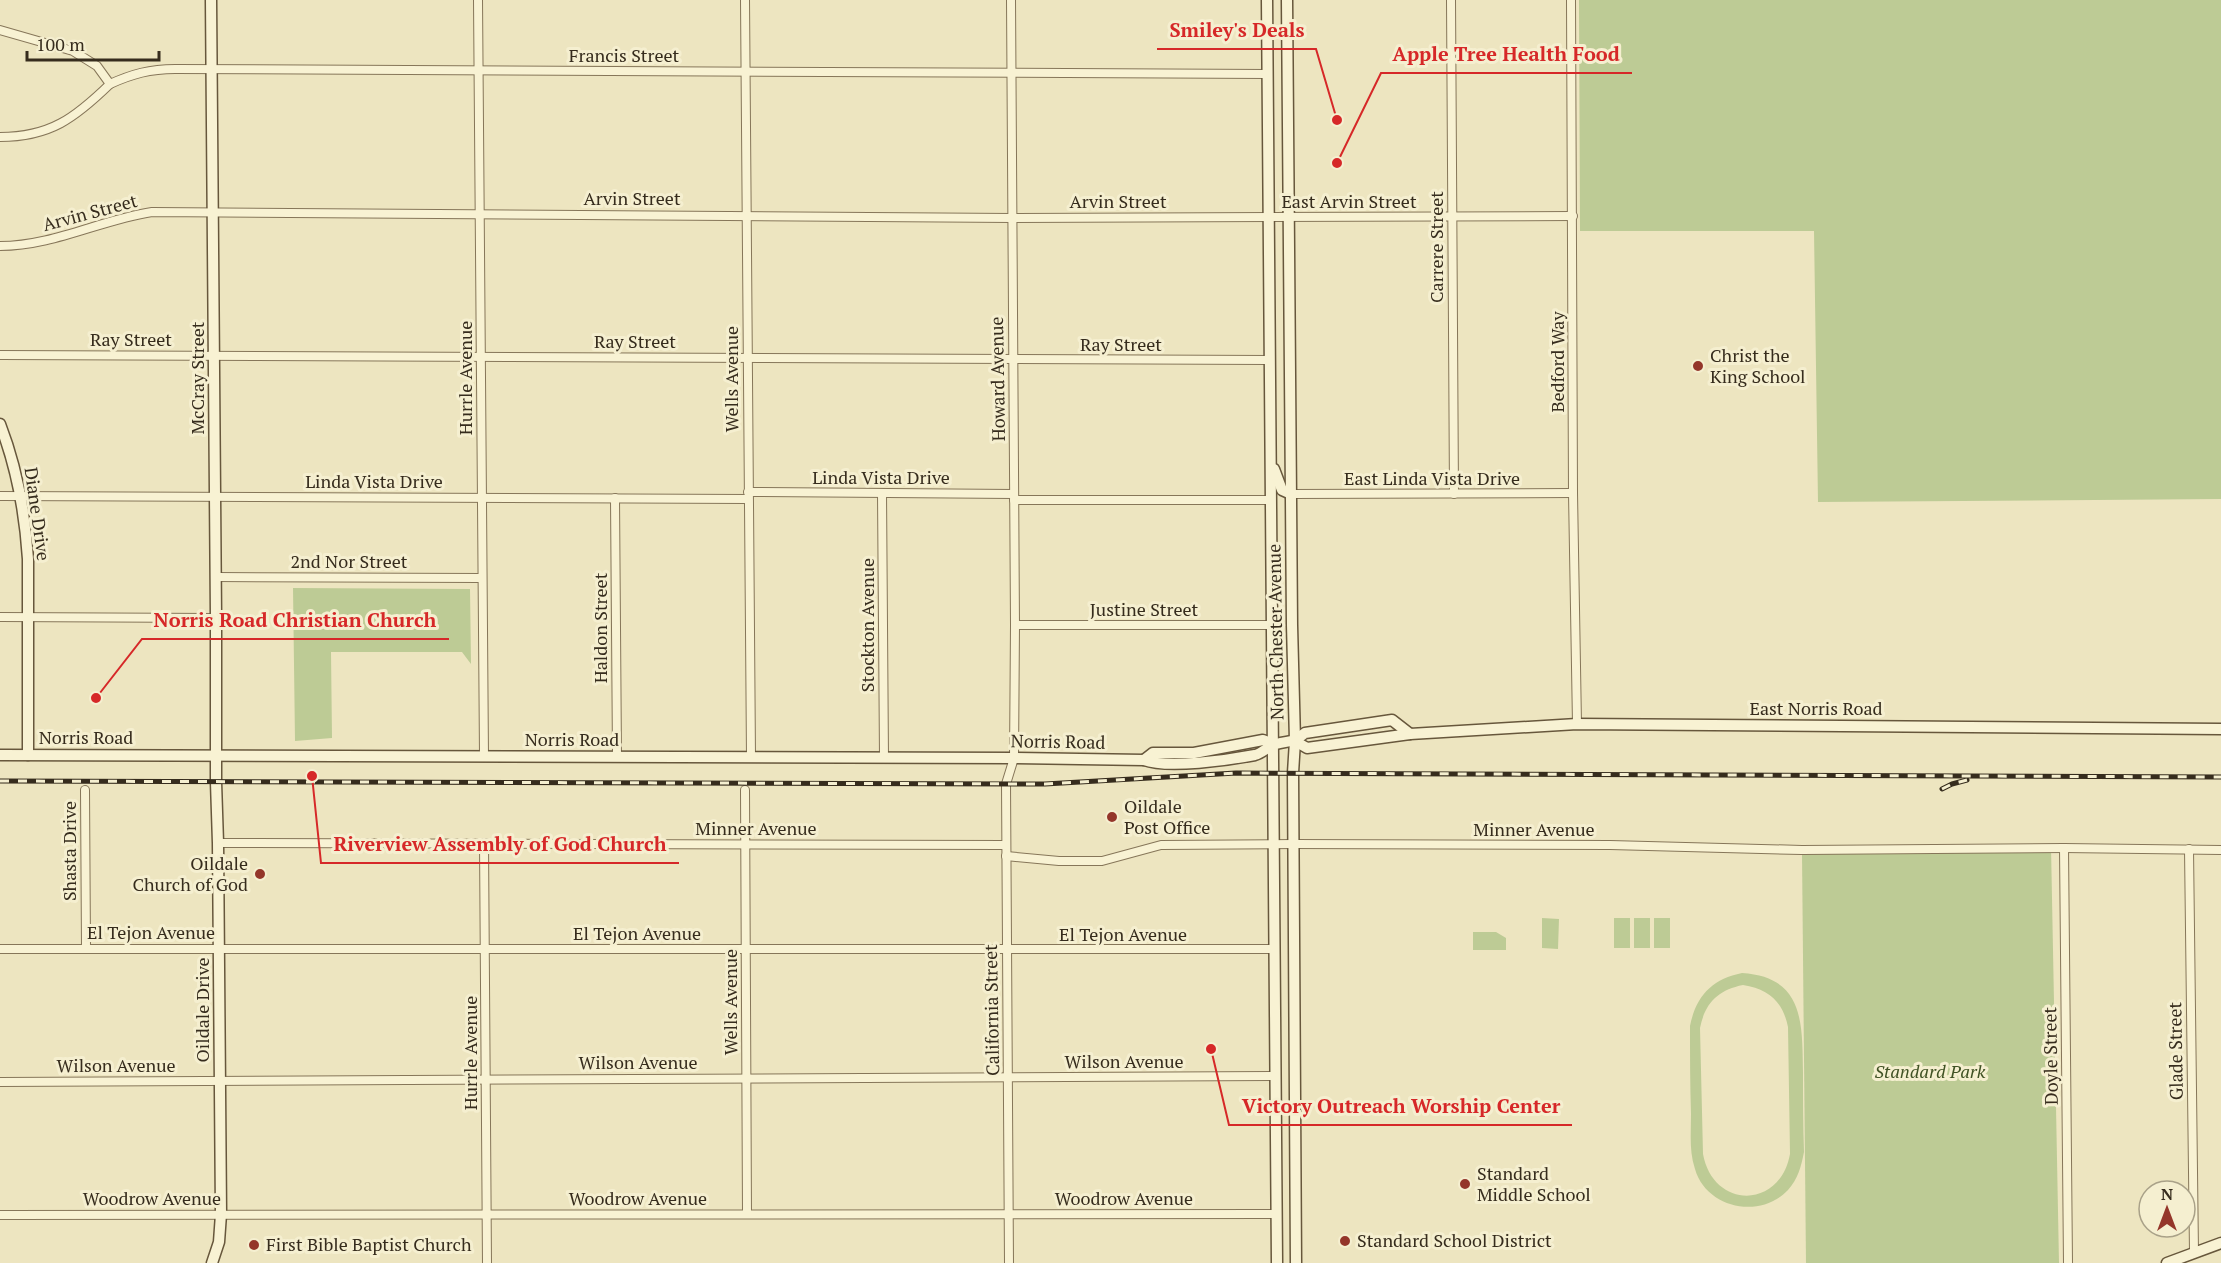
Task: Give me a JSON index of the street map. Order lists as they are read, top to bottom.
{
  "streets": {
    "street": [
      "Francis Street",
      "Arvin Street",
      "East Arvin Street",
      "Carrere Street",
      "Ray Street",
      "Bedford Way",
      "McCray Street",
      "Hurrle Avenue",
      "Wells Avenue",
      "Howard Avenue",
      "Linda Vista Drive",
      "East Linda Vista Drive",
      "Diane Drive",
      "2nd Nor Street",
      "Justine Street",
      "Stockton Avenue",
      "Haldon Street",
      "North Chester Avenue",
      "East Norris Road",
      "Norris Road",
      "Minner Avenue",
      "Shasta Drive",
      "El Tejon Avenue",
      "Oildale Drive",
      "California Street",
      "Glade Street",
      "Doyle Street",
      "Wilson Avenue",
      "Woodrow Avenue"
    ]
  },
  "crossings": [
    ["Francis Street", "McCray Street"],
    ["Francis Street", "Hurrle Avenue"],
    ["Francis Street", "Wells Avenue"],
    ["Francis Street", "Howard Avenue"],
    ["Francis Street", "North Chester Avenue"],
    ["Arvin Street", "East Arvin Street"],
    ["Arvin Street", "McCray Street"],
    ["Arvin Street", "Hurrle Avenue"],
    ["Arvin Street", "Wells Avenue"],
    ["Arvin Street", "Howard Avenue"],
    ["Arvin Street", "North Chester Avenue"],
    ["East Arvin Street", "Carrere Street"],
    ["East Arvin Street", "Bedford Way"],
    ["East Arvin Street", "North Chester Avenue"],
    ["Carrere Street", "East Linda Vista Drive"],
    ["Ray Street", "McCray Street"],
    ["Ray Street", "Hurrle Avenue"],
    ["Ray Street", "Wells Avenue"],
    ["Ray Street", "Howard Avenue"],
    ["Ray Street", "North Chester Avenue"],
    ["Bedford Way", "East Linda Vista Drive"],
    ["Bedford Way", "East Norris Road"],
    ["McCray Street", "Linda Vista Drive"],
    ["McCray Street", "2nd Nor Street"],
    ["McCray Street", "Norris Road"],
    ["McCray Street", "Oildale Drive"],
    ["Hurrle Avenue", "Linda Vista Drive"],
    ["Hurrle Avenue", "2nd Nor Street"],
    ["Hurrle Avenue", "Norris Road"],
    ["Hurrle Avenue", "Minner Avenue"],
    ["Hurrle Avenue", "El Tejon Avenue"],
    ["Hurrle Avenue", "Wilson Avenue"],
    ["Hurrle Avenue", "Woodrow Avenue"],
    ["Wells Avenue", "Linda Vista Drive"],
    ["Wells Avenue", "Norris Road"],
    ["Wells Avenue", "Minner Avenue"],
    ["Wells Avenue", "El Tejon Avenue"],
    ["Wells Avenue", "Wilson Avenue"],
    ["Wells Avenue", "Woodrow Avenue"],
    ["Howard Avenue", "Linda Vista Drive"],
    ["Howard Avenue", "Justine Street"],
    ["Howard Avenue", "Norris Road"],
    ["Howard Avenue", "California Street"],
    ["Linda Vista Drive", "Diane Drive"],
    ["Linda Vista Drive", "Stockton Avenue"],
    ["Linda Vista Drive", "Haldon Street"],
    ["Linda Vista Drive", "North Chester Avenue"],
    ["East Linda Vista Drive", "North Chester Avenue"],
    ["Diane Drive", "Norris Road"],
    ["Justine Street", "North Chester Avenue"],
    ["Stockton Avenue", "Norris Road"],
    ["Haldon Street", "Norris Road"],
    ["North Chester Avenue", "East Norris Road"],
    ["North Chester Avenue", "Norris Road"],
    ["North Chester Avenue", "Minner Avenue"],
    ["North Chester Avenue", "El Tejon Avenue"],
    ["North Chester Avenue", "Wilson Avenue"],
    ["North Chester Avenue", "Woodrow Avenue"],
    ["East Norris Road", "Norris Road"],
    ["Norris Road", "Oildale Drive"],
    ["Norris Road", "California Street"],
    ["Minner Avenue", "Oildale Drive"],
    ["Minner Avenue", "California Street"],
    ["Minner Avenue", "Glade Street"],
    ["Minner Avenue", "Doyle Street"],
    ["Shasta Drive", "El Tejon Avenue"],
    ["El Tejon Avenue", "Oildale Drive"],
    ["El Tejon Avenue", "California Street"],
    ["Oildale Drive", "Wilson Avenue"],
    ["Oildale Drive", "Woodrow Avenue"],
    ["California Street", "Wilson Avenue"],
    ["California Street", "Woodrow Avenue"]
  ],
  "parks": ["Standard Park"],
  "places": [
    "Smiley's Deals",
    "Apple Tree Health Food",
    "Christ the King School",
    "Norris Road Christian Church",
    "Riverview Assembly of God Church",
    "Oildale Post Office",
    "Oildale Church of God",
    "Victory Outreach Worship Center",
    "Standard Middle School",
    "Standard School District",
    "First Bible Baptist Church"
  ],
  "scale_bar": "100 m",
  "north": "top"
}
